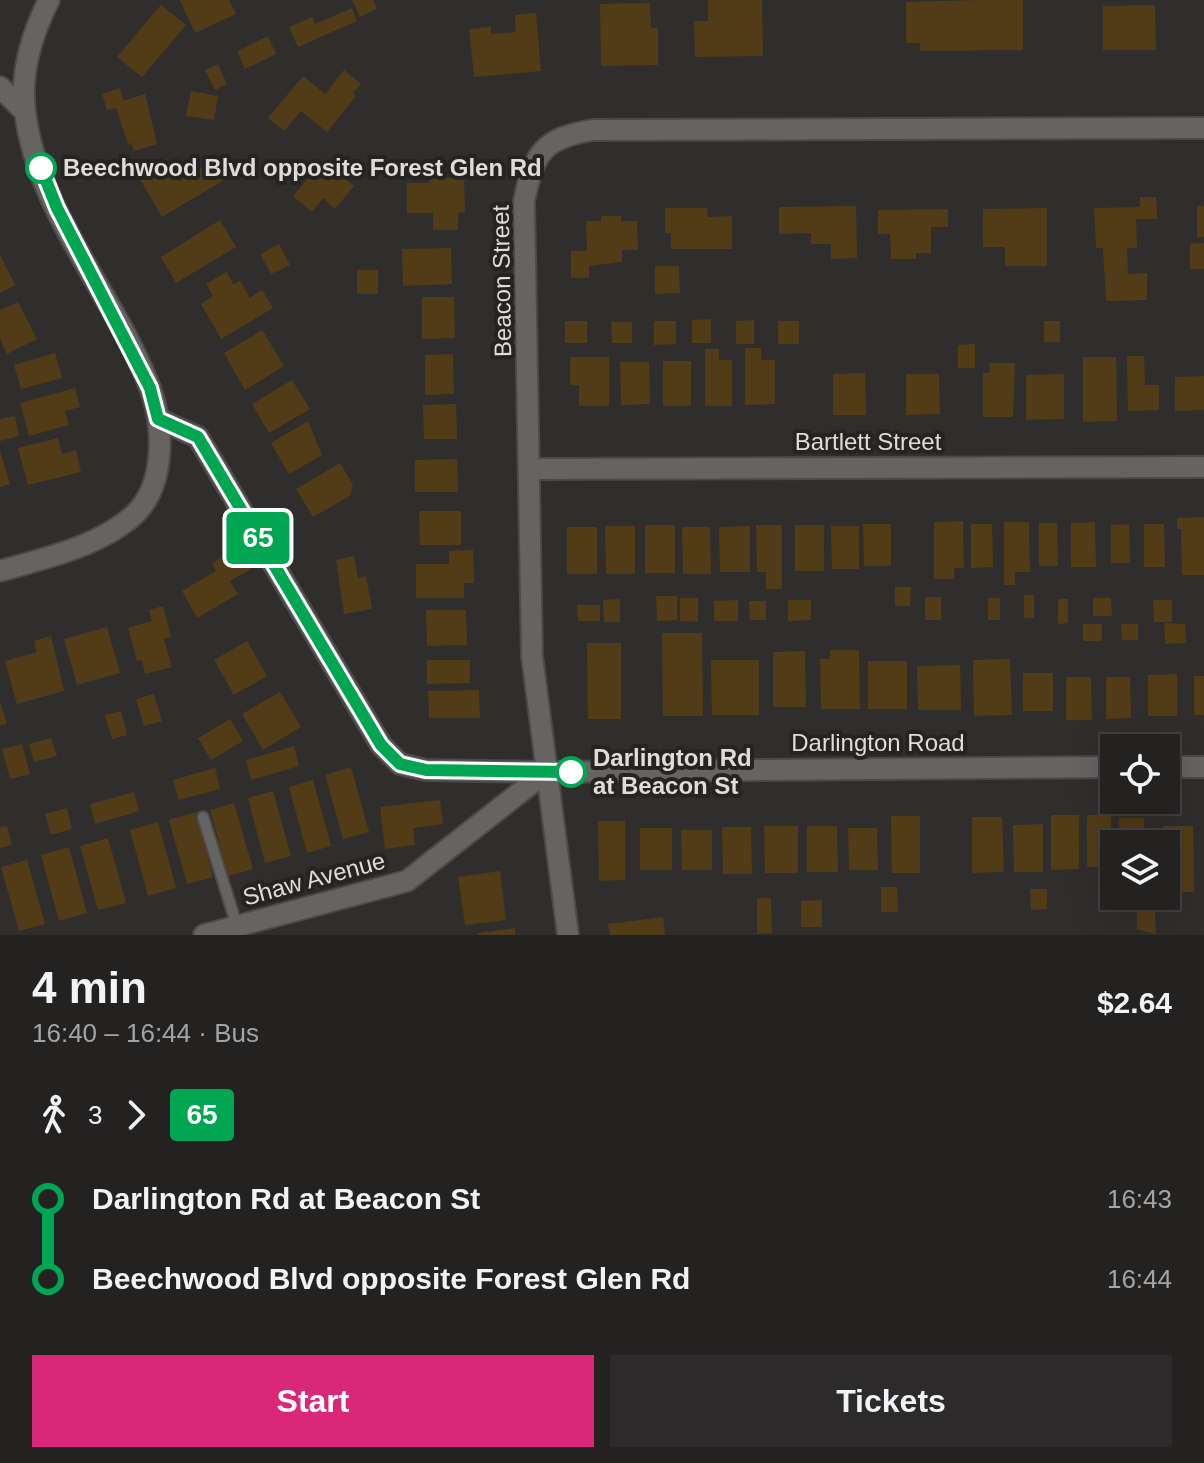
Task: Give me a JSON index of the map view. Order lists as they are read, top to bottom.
{
  "streets": {
    "street": [
      "Beacon Street",
      "Bartlett Street",
      "Darlington Road",
      "Shaw Avenue"
    ]
  },
  "crossings": [
    ["Beacon Street", "Bartlett Street"],
    ["Beacon Street", "Darlington Road"],
    ["Beacon Street", "Shaw Avenue"],
    ["Darlington Road", "Shaw Avenue"]
  ],
  "places": ["Beechwood Blvd opposite Forest Glen Rd", "Darlington Rd at Beacon St"],
  "lines": ["bus line 65"],
  "page": {
    "on_map": "65",
    "heading": ["4 min", "16:40 – 16:44 · Bus", "$2.64"],
    "legs": ["3", "65"],
    "list": [
      {
        "name": "Darlington Rd at Beacon St",
        "value": "16:43"
      },
      {
        "name": "Beechwood Blvd opposite Forest Glen Rd",
        "value": "16:44"
      }
    ],
    "buttons": ["Start", "Tickets"]
  }
}
